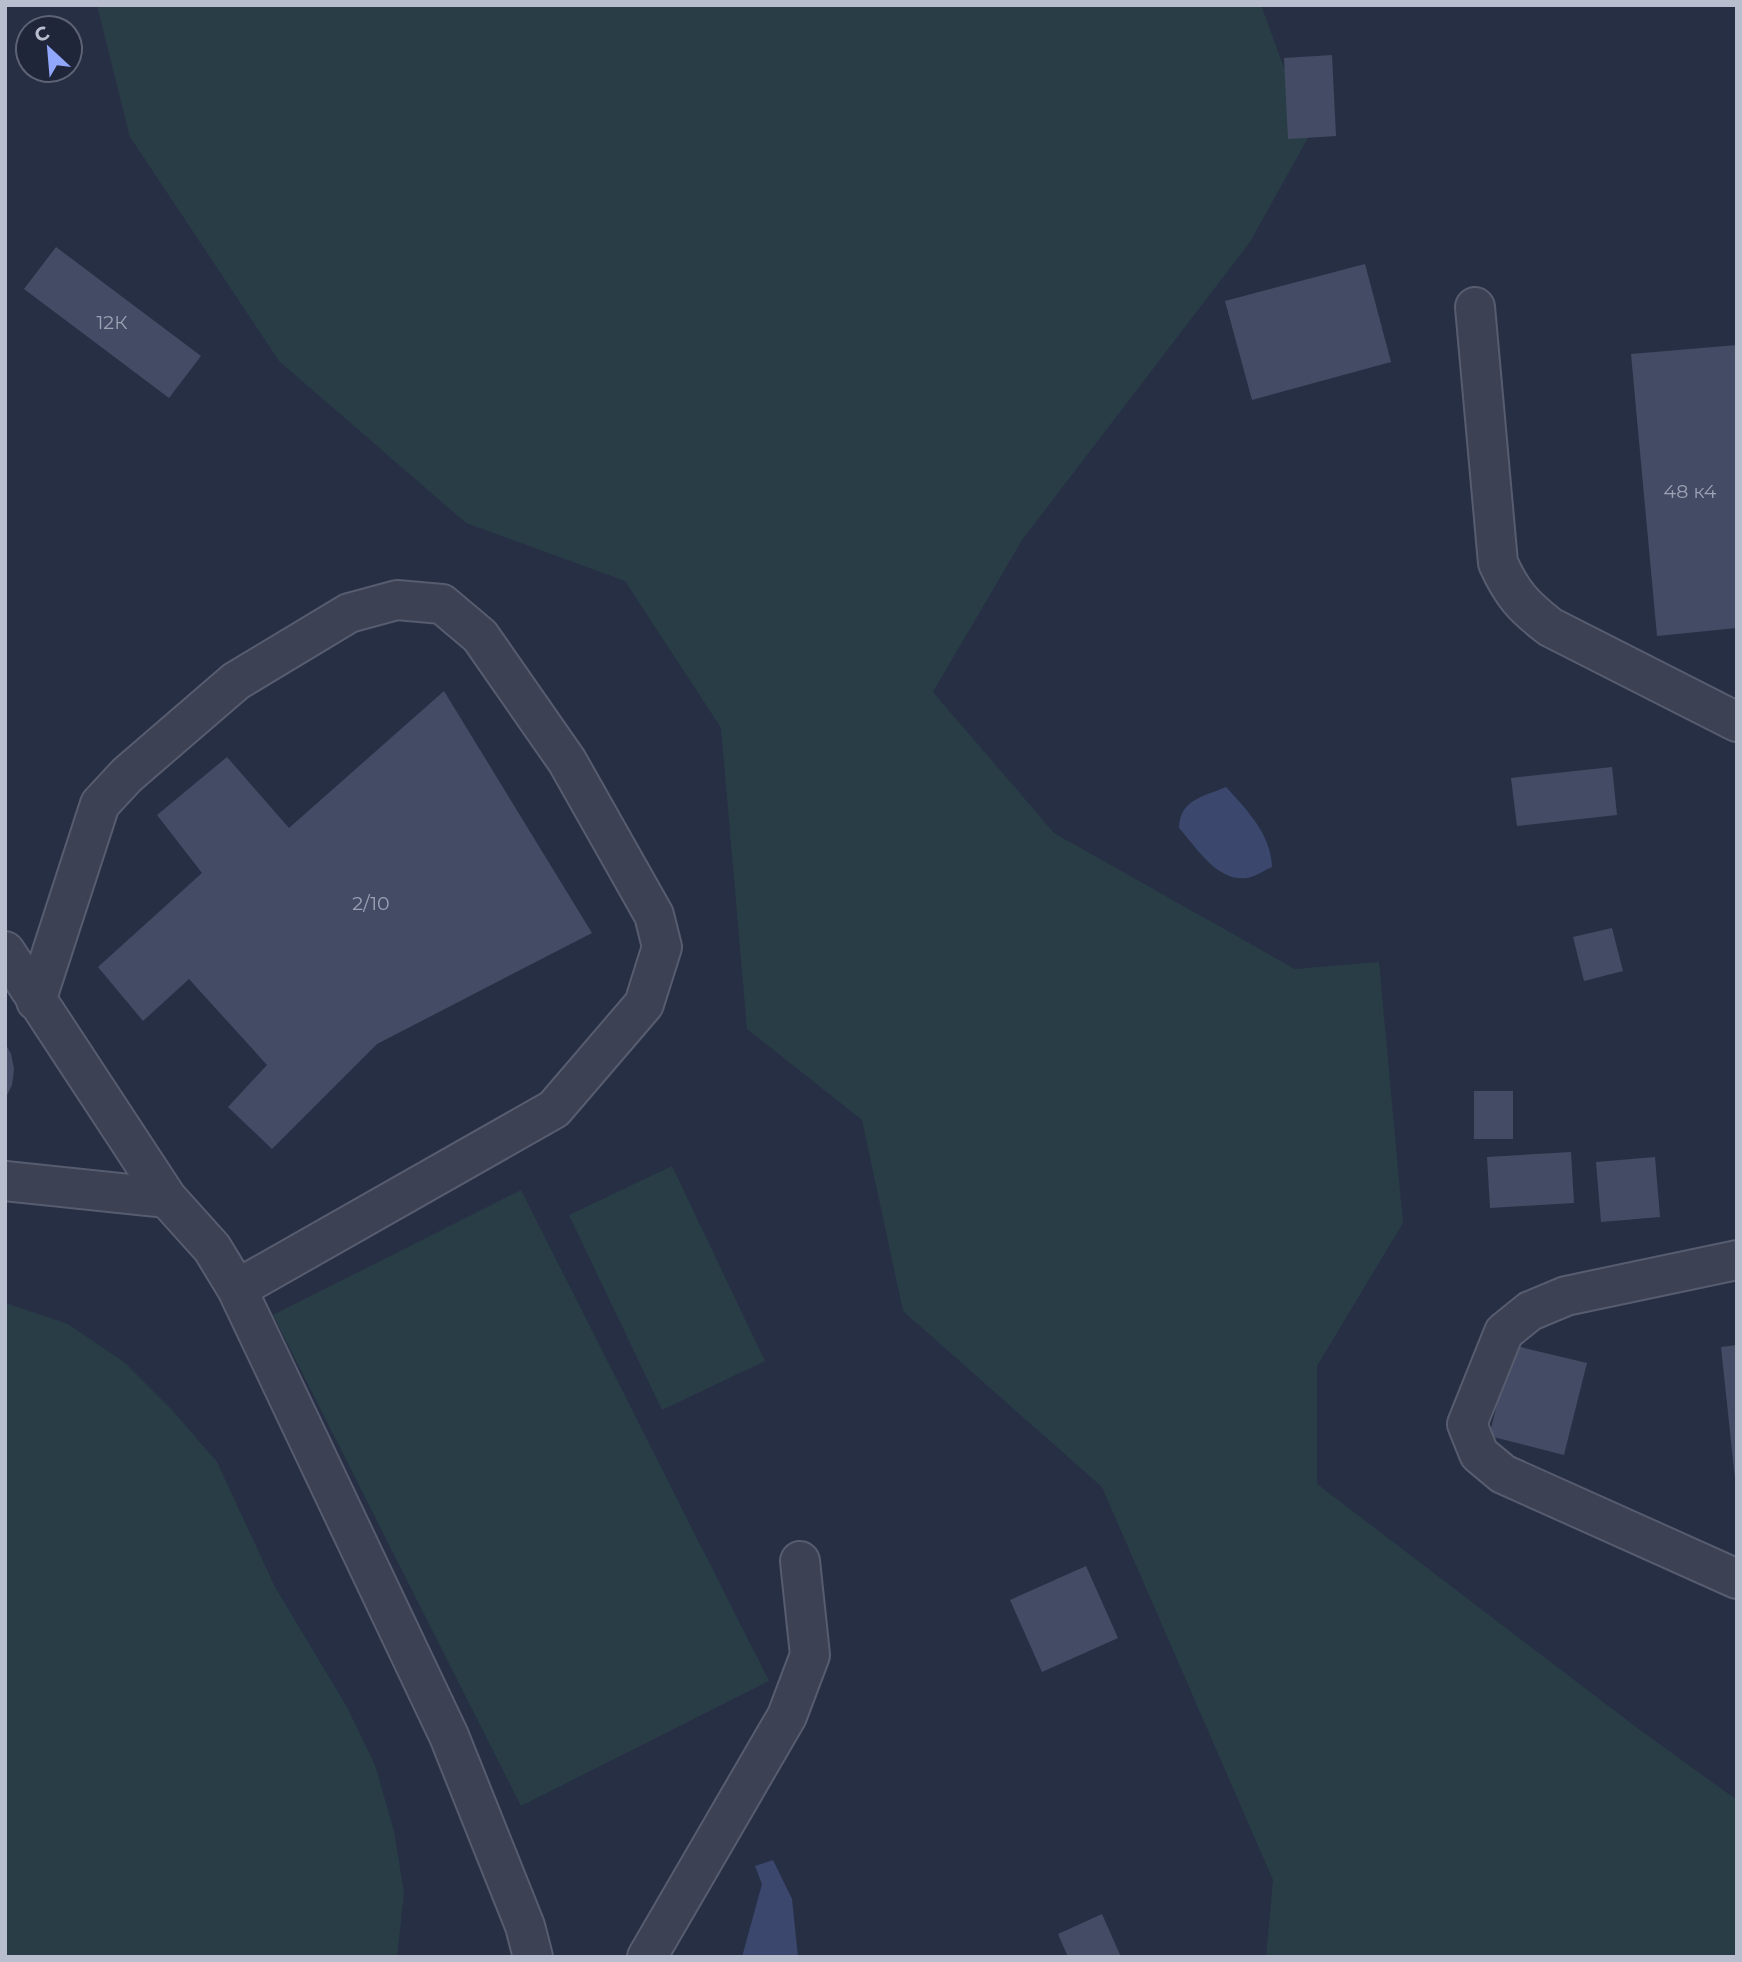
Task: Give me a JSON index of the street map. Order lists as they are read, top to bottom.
{
  "house_numbers": ["12К", "48 к4", "2/10"],
  "north": "top left"
}
